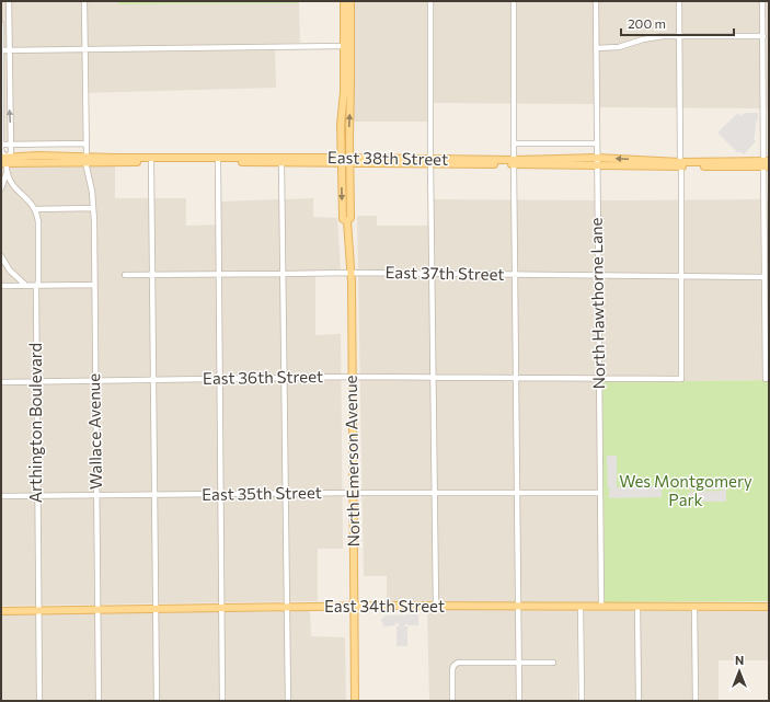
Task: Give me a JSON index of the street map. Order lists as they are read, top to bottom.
{
  "streets": {
    "main road": ["East 38th Street", "North Emerson Avenue", "East 34th Street"],
    "street": [
      "East 37th Street",
      "North Hawthorne Lane",
      "East 36th Street",
      "Arthington Boulevard",
      "Wallace Avenue",
      "East 35th Street"
    ]
  },
  "crossings": [
    ["East 38th Street", "North Hawthorne Lane"],
    ["East 38th Street", "Wallace Avenue"],
    ["East 38th Street", "North Emerson Avenue"],
    ["East 37th Street", "North Hawthorne Lane"],
    ["East 37th Street", "East 36th Street"],
    ["East 37th Street", "North Emerson Avenue"],
    ["North Hawthorne Lane", "East 36th Street"],
    ["North Hawthorne Lane", "East 35th Street"],
    ["North Hawthorne Lane", "East 34th Street"],
    ["East 36th Street", "Arthington Boulevard"],
    ["East 36th Street", "Wallace Avenue"],
    ["East 36th Street", "North Emerson Avenue"],
    ["Arthington Boulevard", "East 35th Street"],
    ["Arthington Boulevard", "East 34th Street"],
    ["Wallace Avenue", "East 35th Street"],
    ["Wallace Avenue", "East 34th Street"],
    ["North Emerson Avenue", "East 35th Street"],
    ["North Emerson Avenue", "East 34th Street"]
  ],
  "parks": ["Wes Montgomery Park"],
  "scale_bar": "200 m",
  "north": "top"
}
